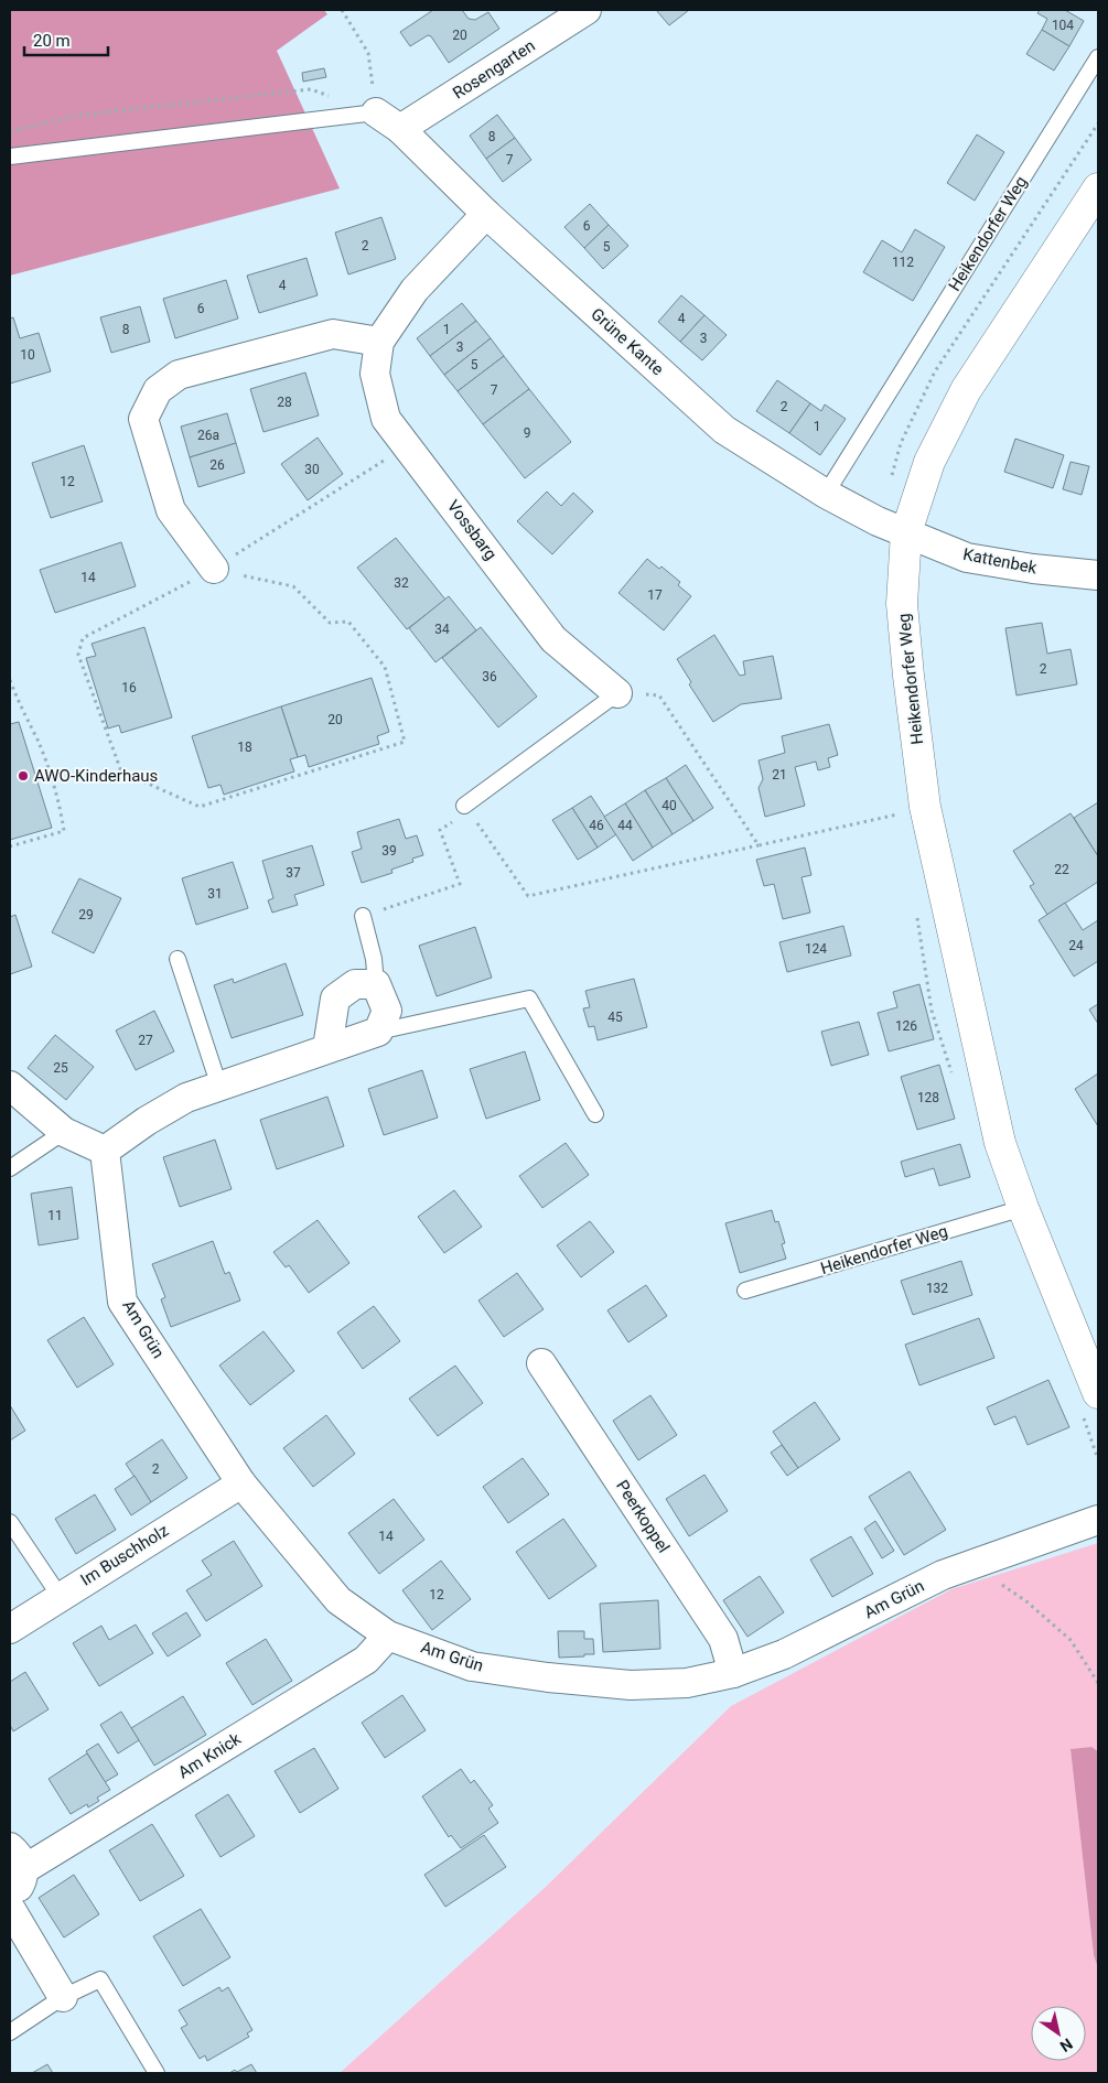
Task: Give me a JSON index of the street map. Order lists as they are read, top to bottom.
{
  "streets": {
    "street": [
      "Rosengarten",
      "Heikendorfer Weg",
      "Grüne Kante",
      "Vossbarg",
      "Kattenbek",
      "Am Grün",
      "Peerkoppel",
      "Im Buschholz",
      "Am Knick"
    ]
  },
  "crossings": [
    ["Rosengarten", "Grüne Kante"],
    ["Heikendorfer Weg", "Grüne Kante"],
    ["Heikendorfer Weg", "Kattenbek"],
    ["Grüne Kante", "Vossbarg"],
    ["Grüne Kante", "Kattenbek"],
    ["Am Grün", "Peerkoppel"],
    ["Am Grün", "Im Buschholz"],
    ["Am Grün", "Am Knick"]
  ],
  "places": ["AWO-Kinderhaus"],
  "house_numbers": [
    "104",
    "20",
    "8",
    "7",
    "6",
    "2",
    "5",
    "112",
    "4",
    "6",
    "4",
    "8",
    "1",
    "3",
    "3",
    "10",
    "5",
    "7",
    "28",
    "2",
    "1",
    "9",
    "26a",
    "26",
    "30",
    "12",
    "14",
    "32",
    "17",
    "34",
    "2",
    "36",
    "16",
    "20",
    "18",
    "21",
    "40",
    "46",
    "44",
    "39",
    "22",
    "37",
    "31",
    "29",
    "24",
    "124",
    "45",
    "126",
    "27",
    "25",
    "128",
    "11",
    "132",
    "2",
    "14",
    "12"
  ],
  "scale_bar": "20 m",
  "north": "bottom right"
}
